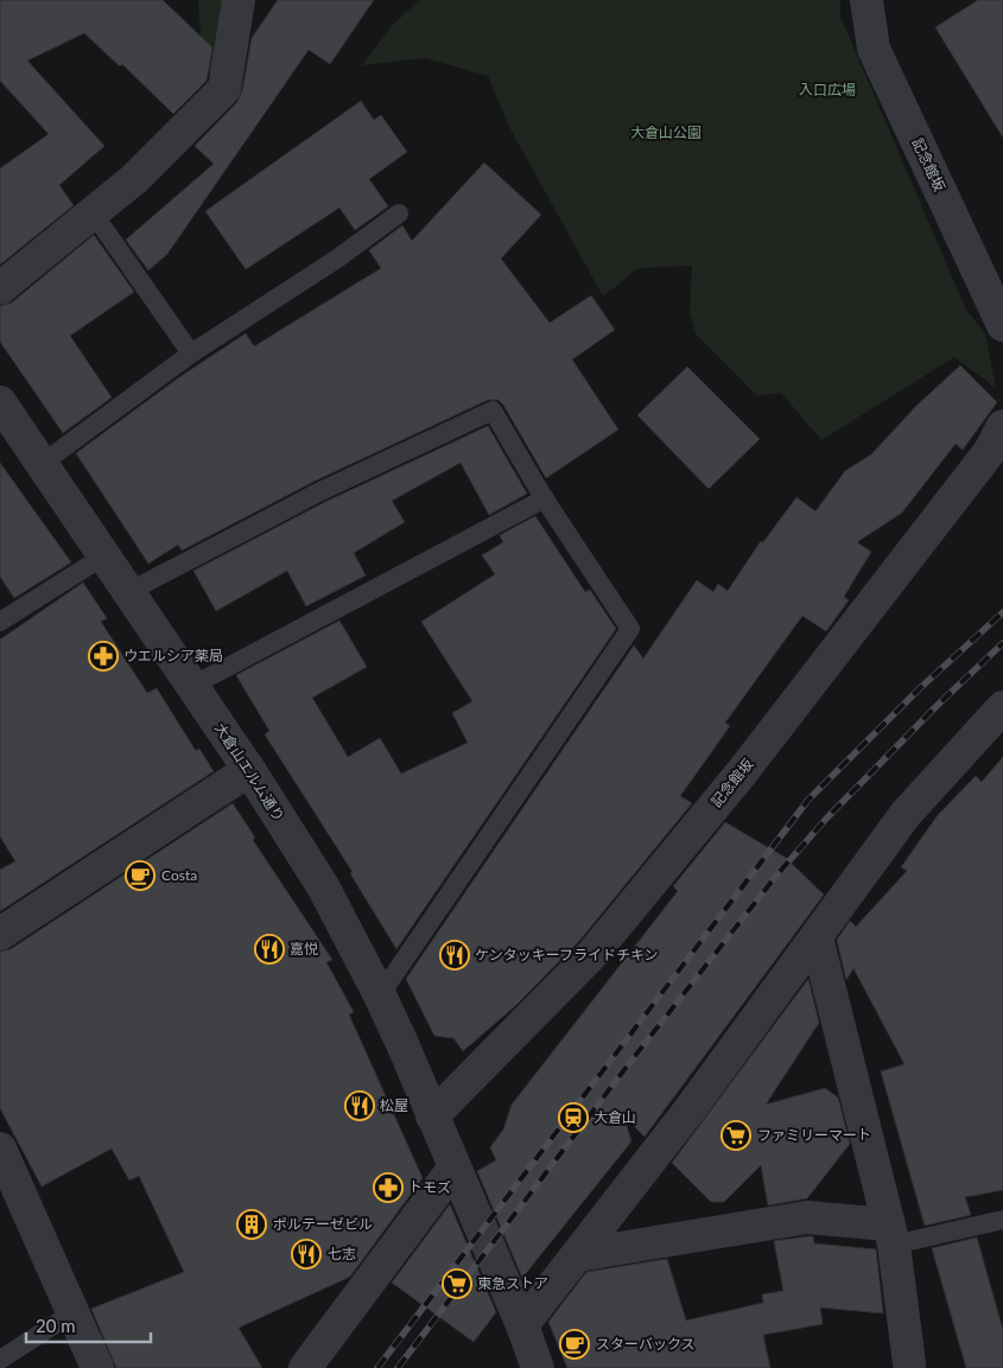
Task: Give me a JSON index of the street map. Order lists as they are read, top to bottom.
{
  "streets": {
    "street": ["記念館坂", "大倉山エルム通り"]
  },
  "crossings": [
    ["記念館坂", "大倉山エルム通り"]
  ],
  "parks": ["入口広場", "大倉山公園"],
  "places": {
    "pharmacy": ["ウエルシア薬局", "トモズ"],
    "cafe": ["Costa", "スターバックス"],
    "restaurant": [
      "嘉悦",
      "ケンタッキーフライドチキン",
      "松屋",
      "七志"
    ],
    "station": ["大倉山"],
    "supermarket": ["ファミリーマート", "東急ストア"],
    "building": ["ポルテーゼビル"]
  },
  "scale_bar": "20 m"
}
